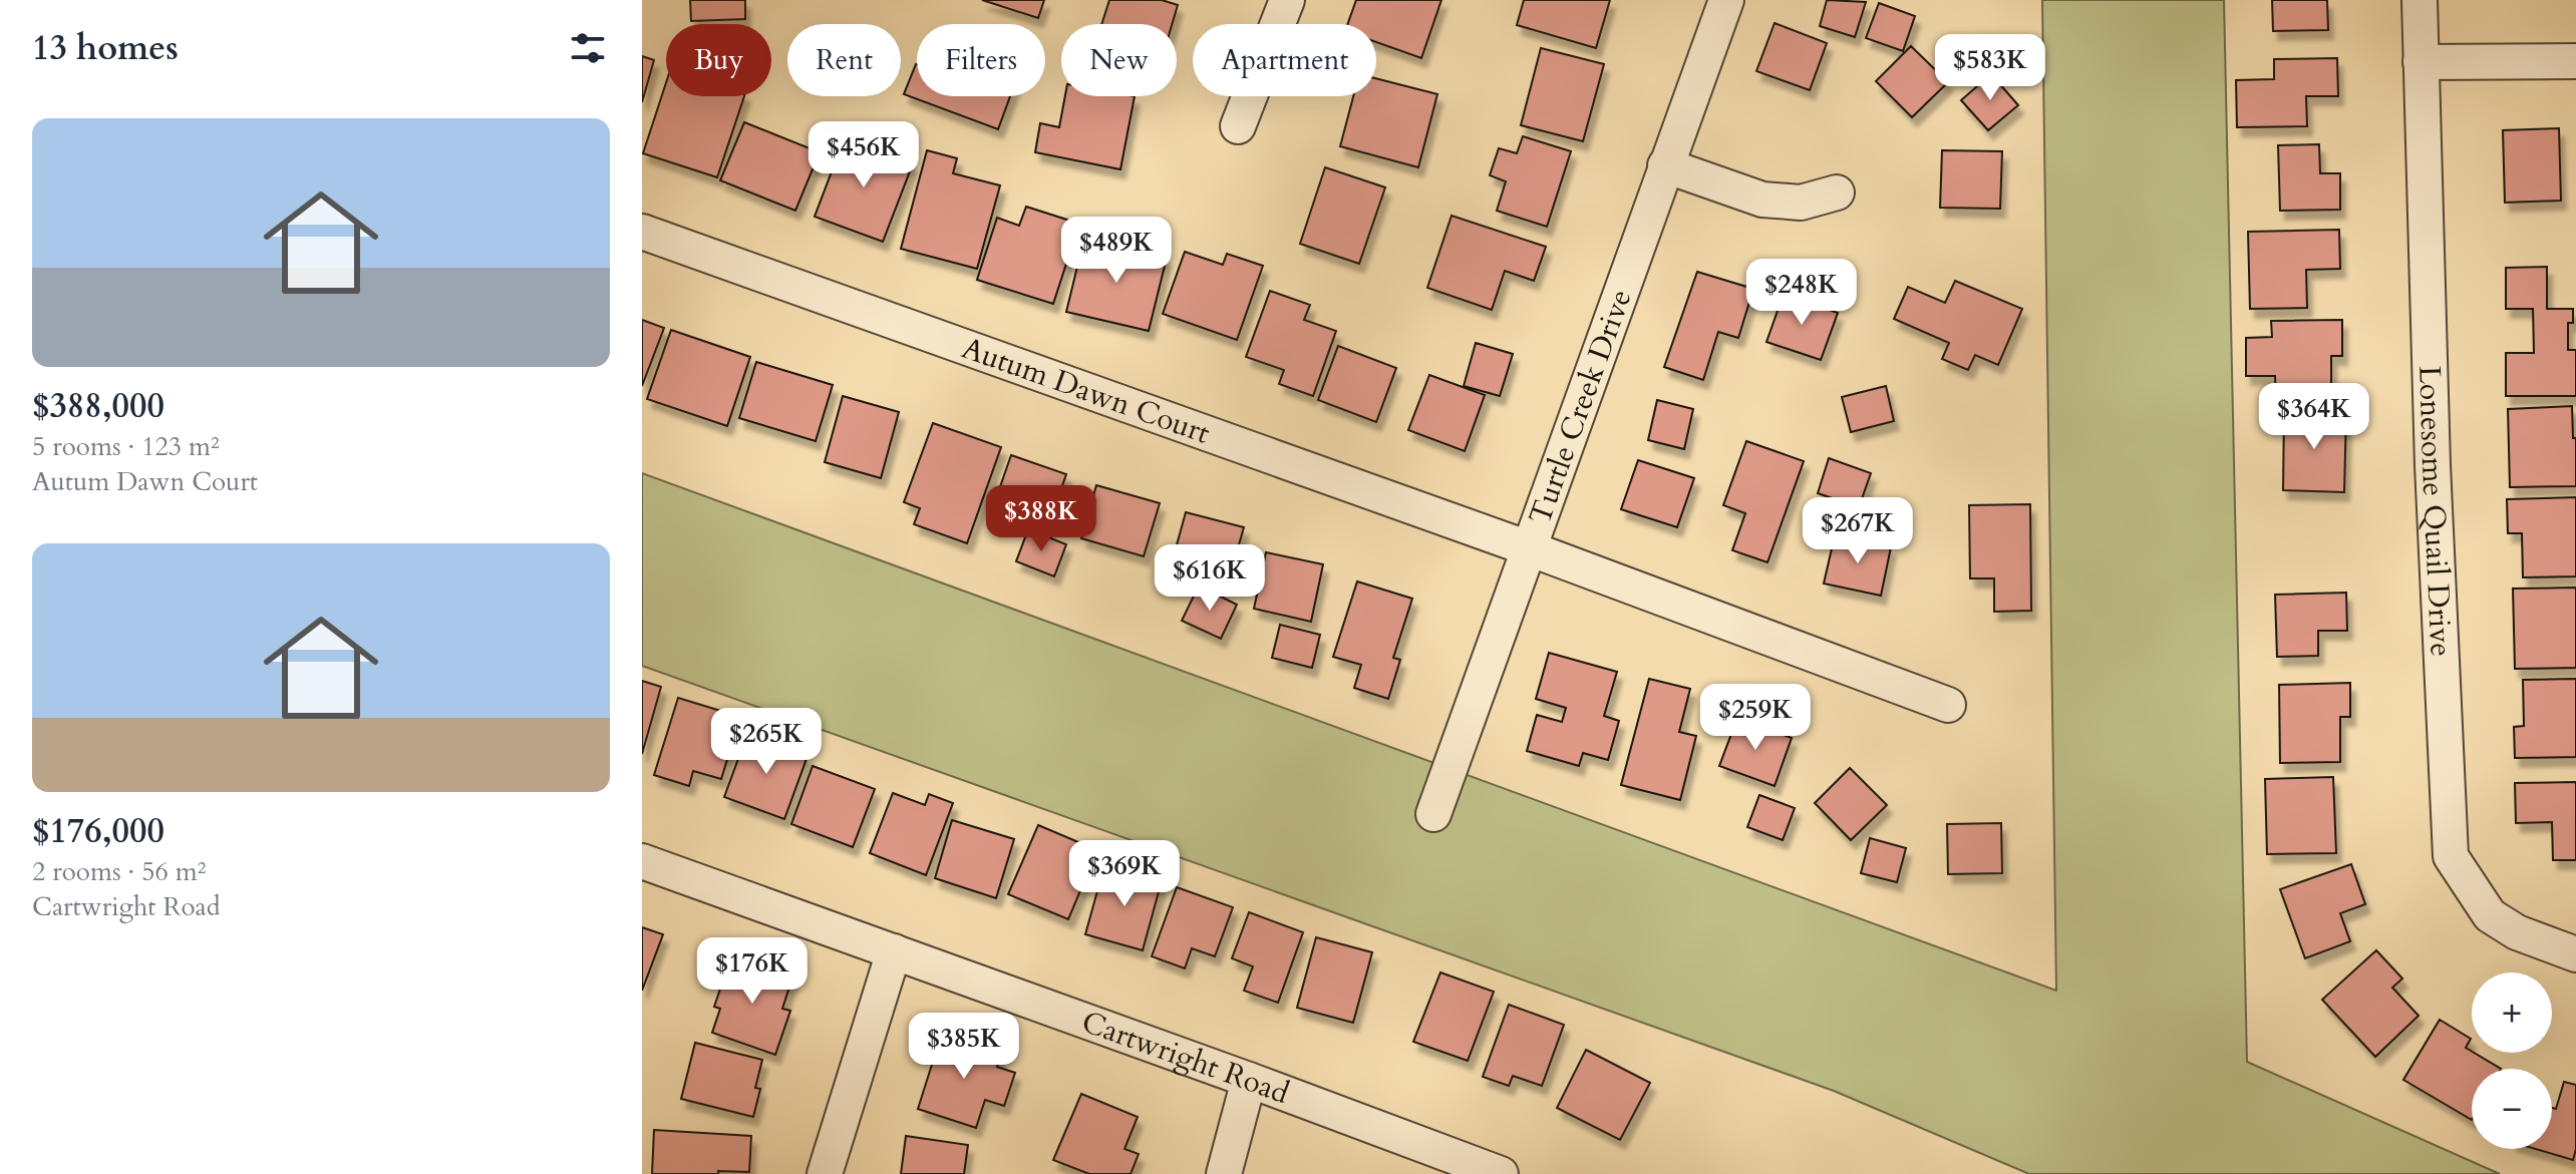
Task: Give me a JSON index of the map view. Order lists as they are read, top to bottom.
{
  "streets": {
    "street": [
      "Autum Dawn Court",
      "Turtle Creek Drive",
      "Lonesome Quail Drive",
      "Cartwright Road"
    ]
  },
  "crossings": [
    ["Autum Dawn Court", "Turtle Creek Drive"]
  ],
  "page": {
    "heading": "13 homes",
    "chip": [
      "Buy",
      "Rent",
      "Filters",
      "New",
      "Apartment"
    ],
    "price": [
      "$583K",
      "$456K",
      "$489K",
      "$248K",
      "$364K",
      "$388K",
      "$267K",
      "$616K",
      "$259K",
      "$265K",
      "$369K",
      "$176K",
      "$385K"
    ],
    "list": [
      {
        "name": "$388,000",
        "note": "5 rooms · 123 m² · Autum Dawn Court"
      },
      {
        "name": "$176,000",
        "note": "2 rooms · 56 m² · Cartwright Road"
      }
    ],
    "map_buttons": ["+", "−"]
  }
}
